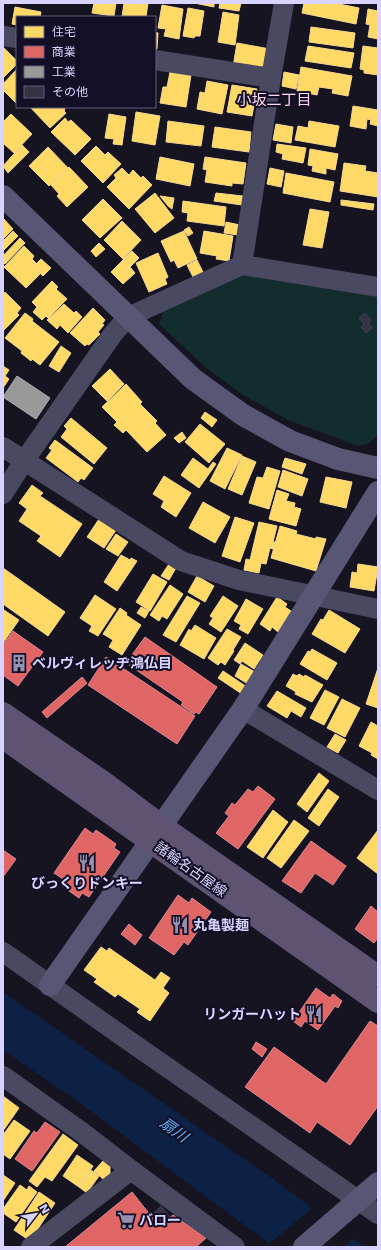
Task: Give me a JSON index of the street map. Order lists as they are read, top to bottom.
{
  "streets": {
    "main road": ["諸輪名古屋線"]
  },
  "districts": ["小坂二丁目"],
  "water": ["扇川"],
  "places": {
    "building": ["ベルヴィレッヂ鴻仏目"],
    "restaurant": ["びっくりドンキー", "丸亀製麺", "リンガーハット"],
    "supermarket": ["バロー"]
  },
  "legend": [
    "住宅",
    "商業",
    "工業",
    "その他"
  ],
  "north": "top right"
}
